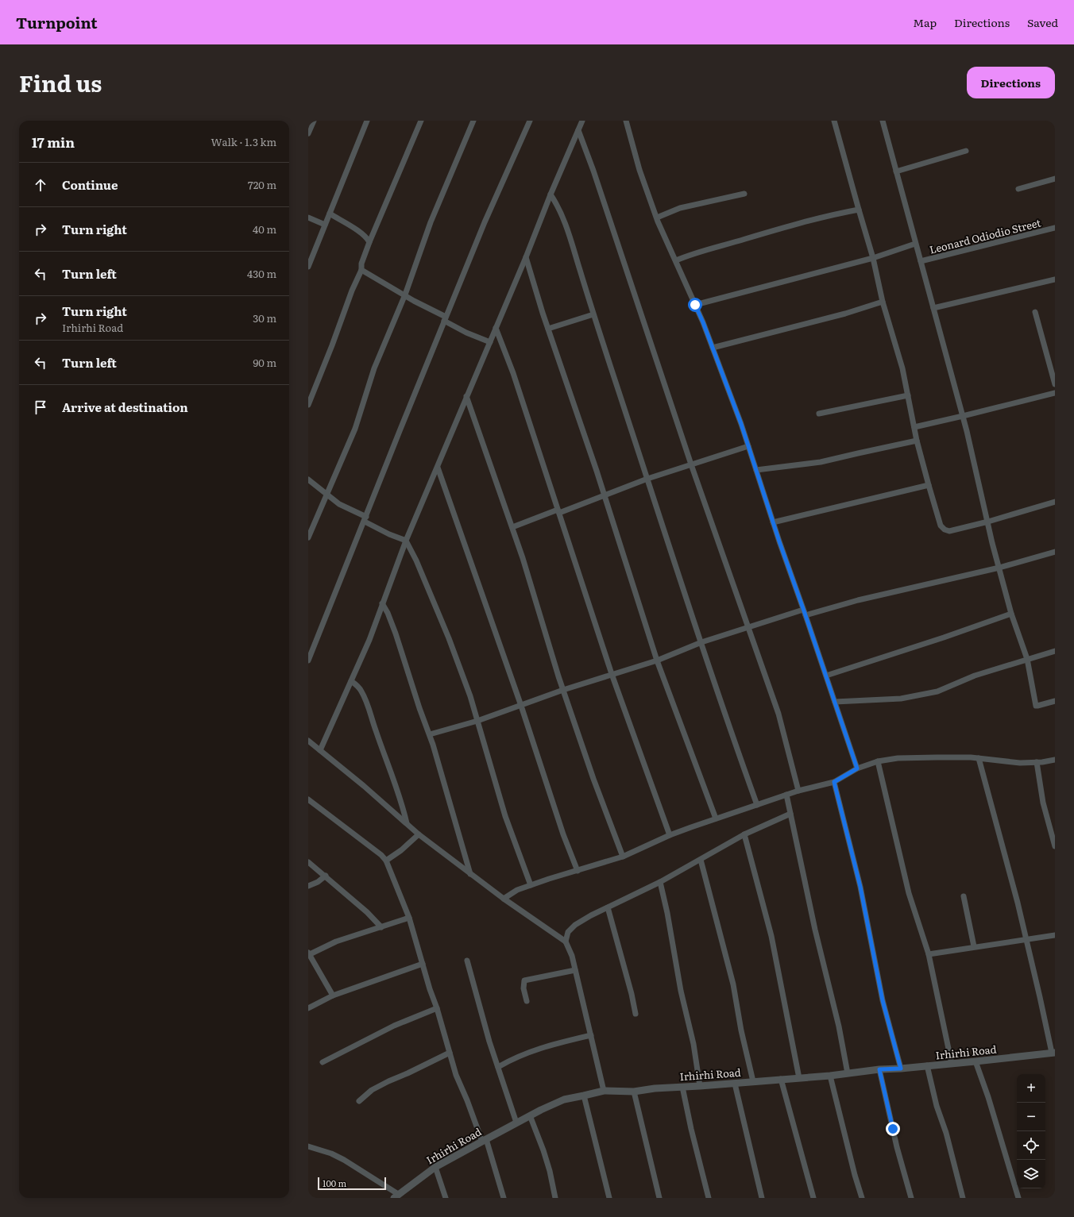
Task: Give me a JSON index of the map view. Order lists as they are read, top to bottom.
{
  "streets": {
    "street": ["Leonard Odiodio Street", "Irhirhi Road"]
  },
  "scale_bar": "100 m",
  "page": {
    "header": "Turnpoint",
    "nav": ["Map", "Directions", "Saved"],
    "title": "Find us",
    "buttons": "Directions",
    "heading": ["17 min", "Walk · 1.3 km"],
    "list": [
      ["Continue", "720 m"],
      ["Turn right", "40 m"],
      ["Turn left", "430 m"],
      ["Turn right", "Irhirhi Road", "30 m"],
      ["Turn left", "90 m"],
      "Arrive at destination"
    ],
    "map_buttons": ["+", "−"],
    "scale": "100 m"
  }
}
